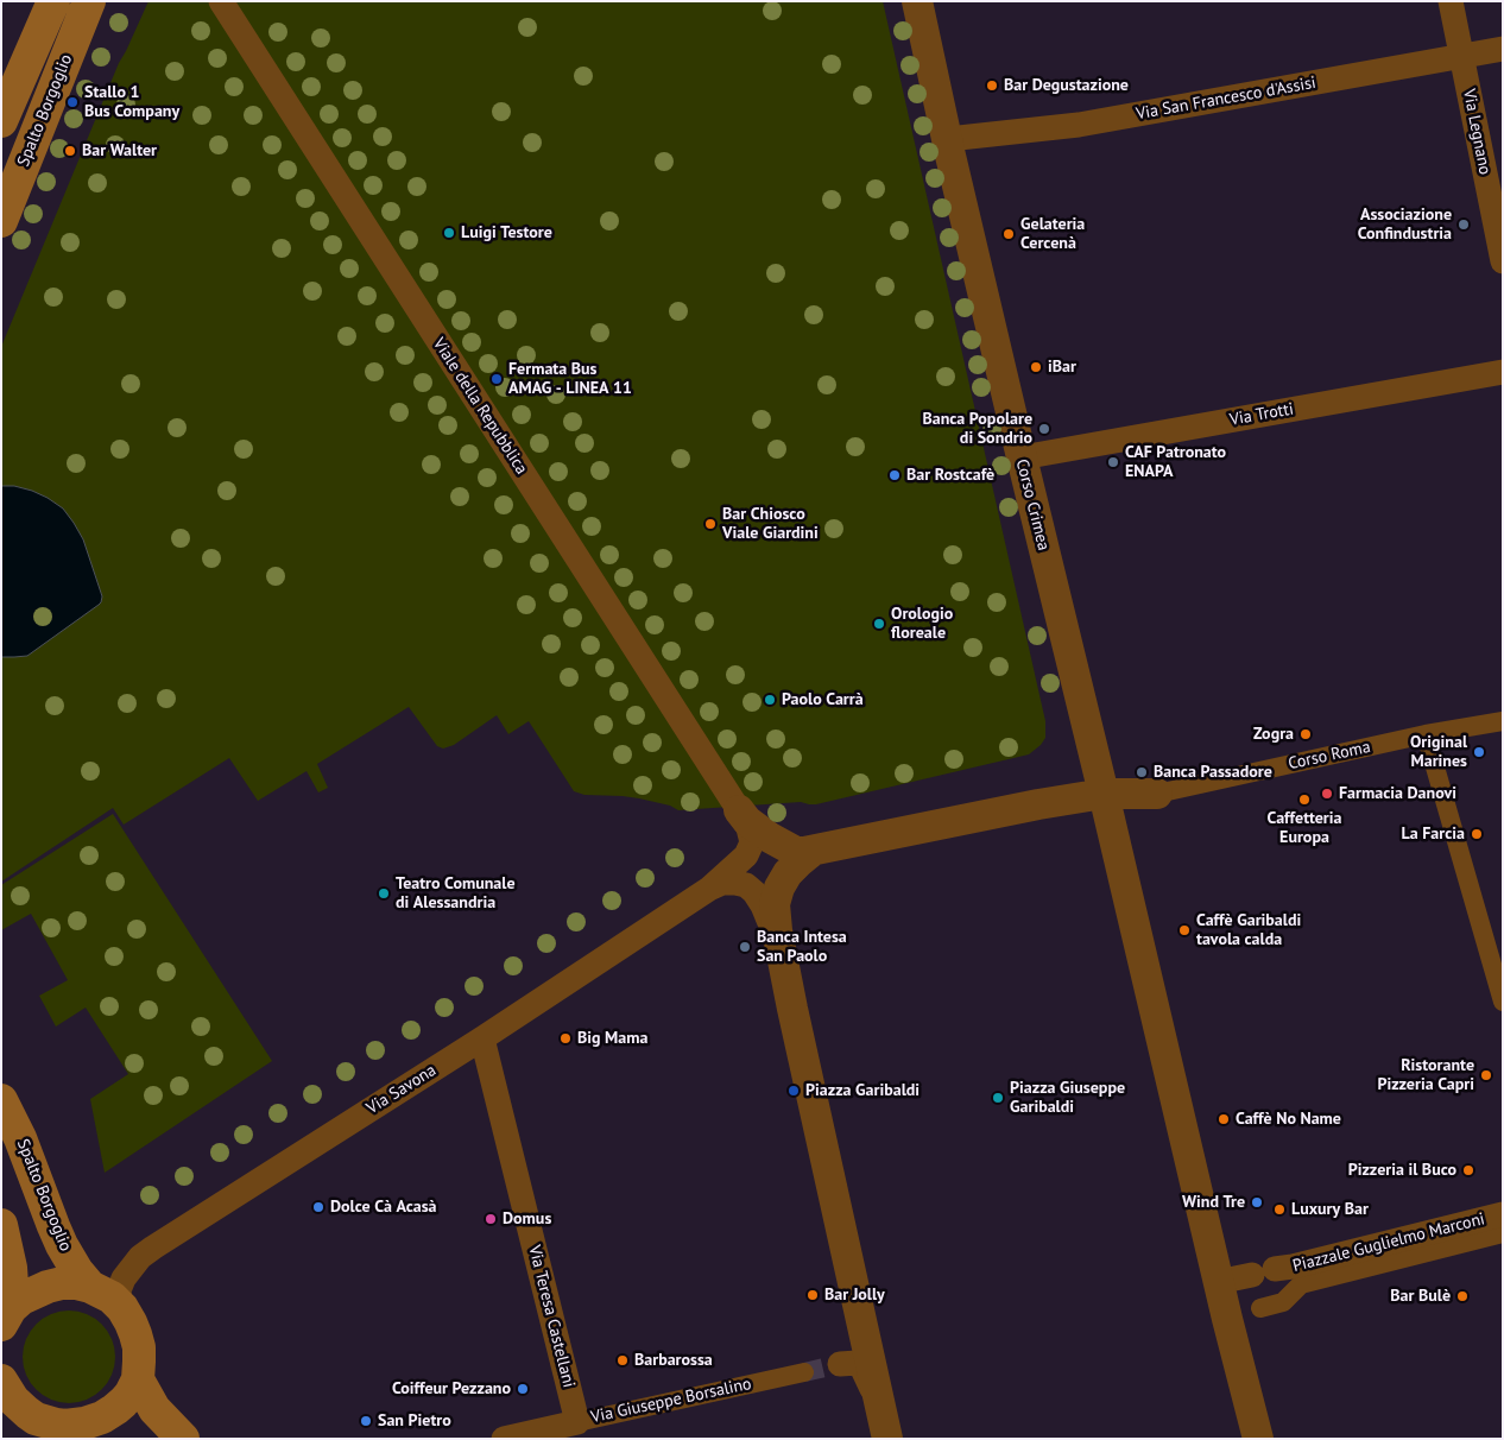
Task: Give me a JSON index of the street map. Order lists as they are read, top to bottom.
{
  "streets": {
    "main road": ["Spalto Borgoglio"],
    "street": [
      "Via San Francesco d'Assisi",
      "Via Legnano",
      "Viale della Repubblica",
      "Via Trotti",
      "Corso Crimea",
      "Corso Roma",
      "Via Savona",
      "Piazzale Guglielmo Marconi",
      "Via Teresa Castellani",
      "Via Giuseppe Borsalino"
    ]
  },
  "crossings": [
    ["Via San Francesco d'Assisi", "Via Legnano"],
    ["Via San Francesco d'Assisi", "Corso Crimea"],
    ["Viale della Repubblica", "Via Savona"],
    ["Via Trotti", "Corso Crimea"],
    ["Corso Crimea", "Piazzale Guglielmo Marconi"],
    ["Via Savona", "Via Teresa Castellani"],
    ["Via Teresa Castellani", "Via Giuseppe Borsalino"]
  ],
  "places": [
    "Bar Degustazione",
    "Stallo 1 Bus Company",
    "Bar Walter",
    "Associazione Confindustria",
    "Luigi Testore",
    "Gelateria Cercenà",
    "iBar",
    "Fermata Bus AMAG - LINEA 11",
    "Banca Popolare di Sondrio",
    "CAF Patronato ENAPA",
    "Bar Rostcafè",
    "Bar Chiosco Viale Giardini",
    "Orologio floreale",
    "Paolo Carrà",
    "Zogra",
    "Original Marines",
    "Banca Passadore",
    "Farmacia Danovi",
    "Caffetteria Europa",
    "La Farcia",
    "Teatro Comunale di Alessandria",
    "Caffè Garibaldi tavola calda",
    "Banca Intesa San Paolo",
    "Big Mama",
    "Ristorante Pizzeria Capri",
    "Piazza Garibaldi",
    "Piazza Giuseppe Garibaldi",
    "Caffè No Name",
    "Pizzeria il Buco",
    "Wind Tre",
    "Dolce Cà Acasà",
    "Luxury Bar",
    "Domus",
    "Bar Jolly",
    "Bar Bulè",
    "Barbarossa",
    "Coiffeur Pezzano",
    "San Pietro"
  ]
}
